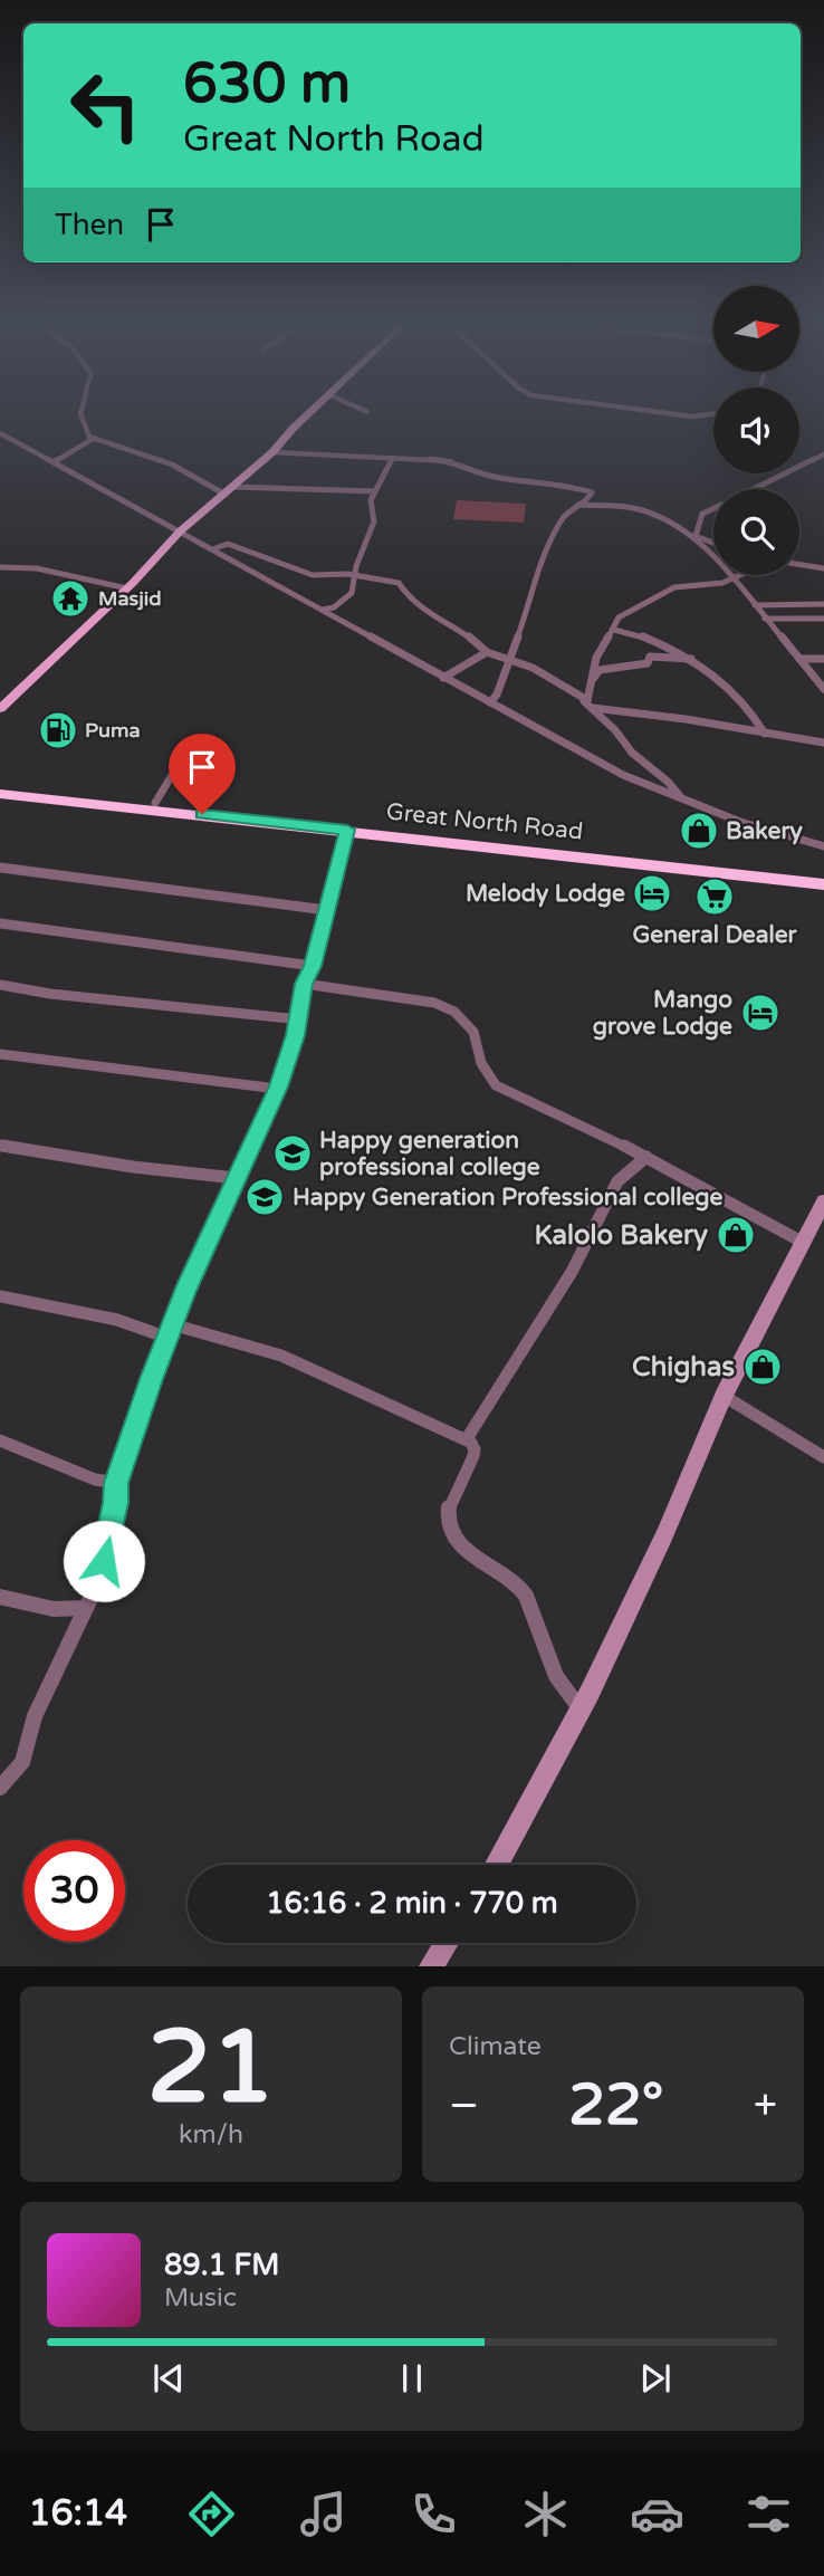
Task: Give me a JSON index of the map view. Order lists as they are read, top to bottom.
{
  "streets": {
    "highway": ["Great North Road"]
  },
  "places": {
    "temple": ["Masjid"],
    "fuel station": ["Puma"],
    "shop": ["Bakery", "Kalolo Bakery", "Chighas"],
    "hotel": ["Melody Lodge", "Mango grove Lodge"],
    "supermarket": ["General Dealer"],
    "school or university": ["Happy generation professional college", "Happy Generation Professional college"]
  },
  "north": "right",
  "page": {
    "turn": ["630 m", "Great North Road"],
    "then": "Then",
    "limit": "30",
    "trip": "16:16 · 2 min · 770 m",
    "tile": [
      ["21", "km/h"],
      "Climate"
    ],
    "heat": ["−", "22°", "+"],
    "song": ["89.1 FM", "Music"],
    "tabs": "16:14"
  }
}
